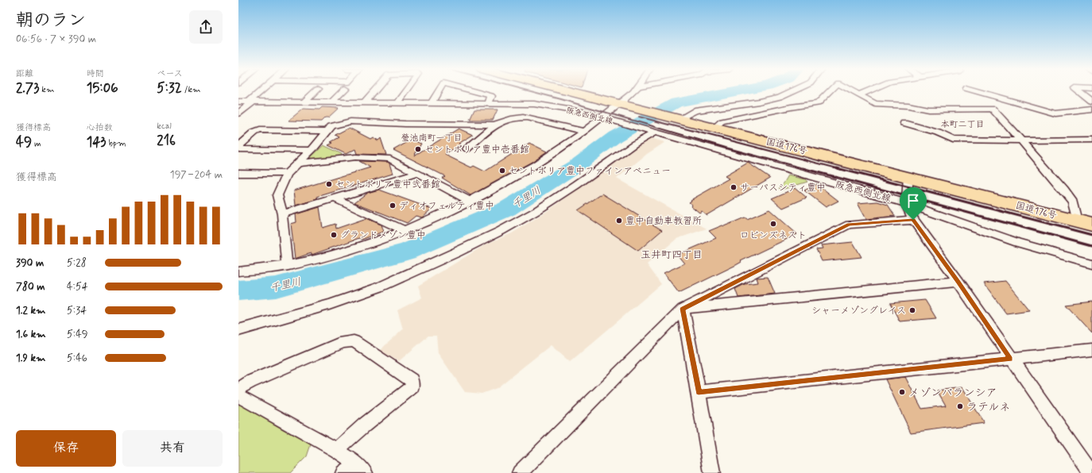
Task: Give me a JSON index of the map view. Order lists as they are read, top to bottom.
{
  "streets": {
    "highway": ["国道176号"],
    "street": ["阪急西側北線"]
  },
  "districts": ["本町二丁目", "螢池南町一丁目", "玉井町四丁目"],
  "water": ["千里川"],
  "places": [
    "セントポリア豊中壱番館",
    "セントポリア豊中ファインアベニュー",
    "セントポリア豊中弐番館",
    "サーパスシティ豊中",
    "ディオフェルティ豊中",
    "豊中自動車教習所",
    "ロビンズネスト",
    "グランドメゾン豊中",
    "シャーメゾングレイス",
    "メゾンバランシア",
    "ラテルネ"
  ],
  "page": {
    "heading": ["朝のラン", "06:56 · 7 × 390 m"],
    "stats": [
      ["距離", "2.73 km"],
      ["時間", "15:06"],
      ["ペース", "5:32 /km"],
      ["獲得標高", "49 m"],
      ["心拍数", "143 bpm"],
      ["kcal", "216"]
    ],
    "chart": ["獲得標高", "197–204 m"],
    "list": [
      {
        "name": "390 m",
        "note": "5:28"
      },
      {
        "name": "780 m",
        "note": "4:54"
      },
      {
        "name": "1.2 km",
        "note": "5:34"
      },
      {
        "name": "1.6 km",
        "note": "5:49"
      },
      {
        "name": "1.9 km",
        "note": "5:46"
      }
    ],
    "buttons": ["保存", "共有"]
  }
}
